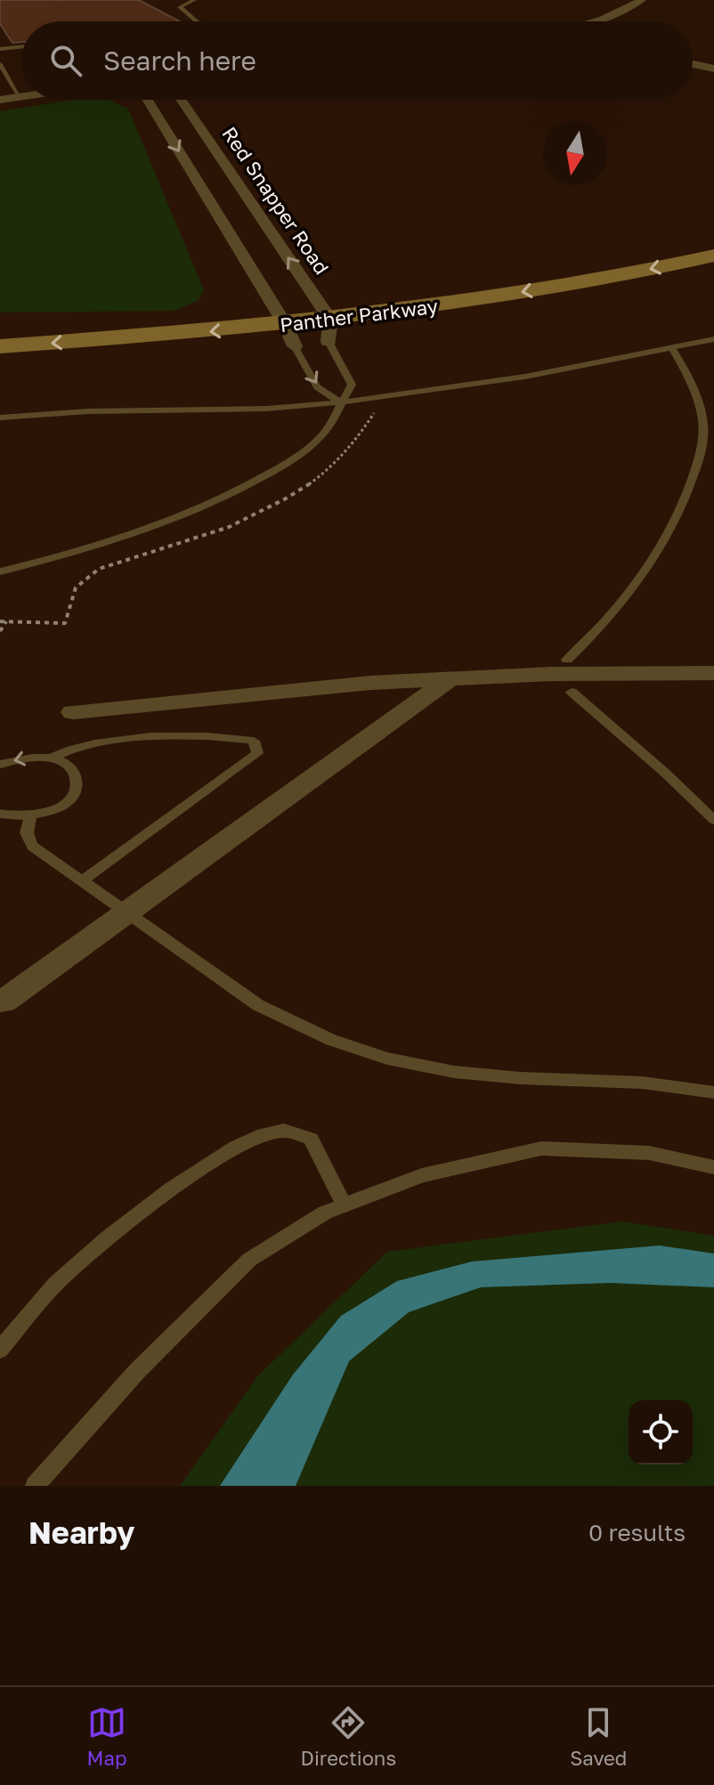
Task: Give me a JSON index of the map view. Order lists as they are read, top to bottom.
{
  "streets": {
    "main road": ["Panther Parkway"],
    "street": ["Red Snapper Road"]
  },
  "crossings": [
    ["Red Snapper Road", "Panther Parkway"]
  ],
  "north": "bottom",
  "page": {
    "search": "Search here",
    "heading": ["Nearby", "0 results"],
    "nav": ["Map", "Directions", "Saved"]
  }
}
